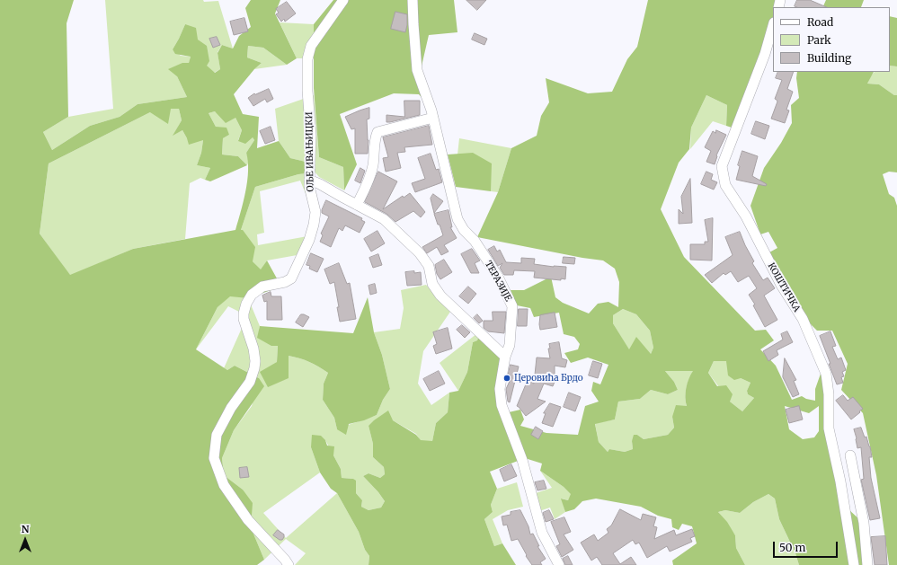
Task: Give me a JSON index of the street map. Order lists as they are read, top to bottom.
{
  "streets": {
    "street": ["ОЉЕ ИВАЊИЦКИ", "ТЕРАЗИЈЕ", "КОШТИЧКА"]
  },
  "places": ["Церовића Брдо"],
  "legend": ["Road", "Park", "Building"],
  "scale_bar": "50 m",
  "north": "top"
}
